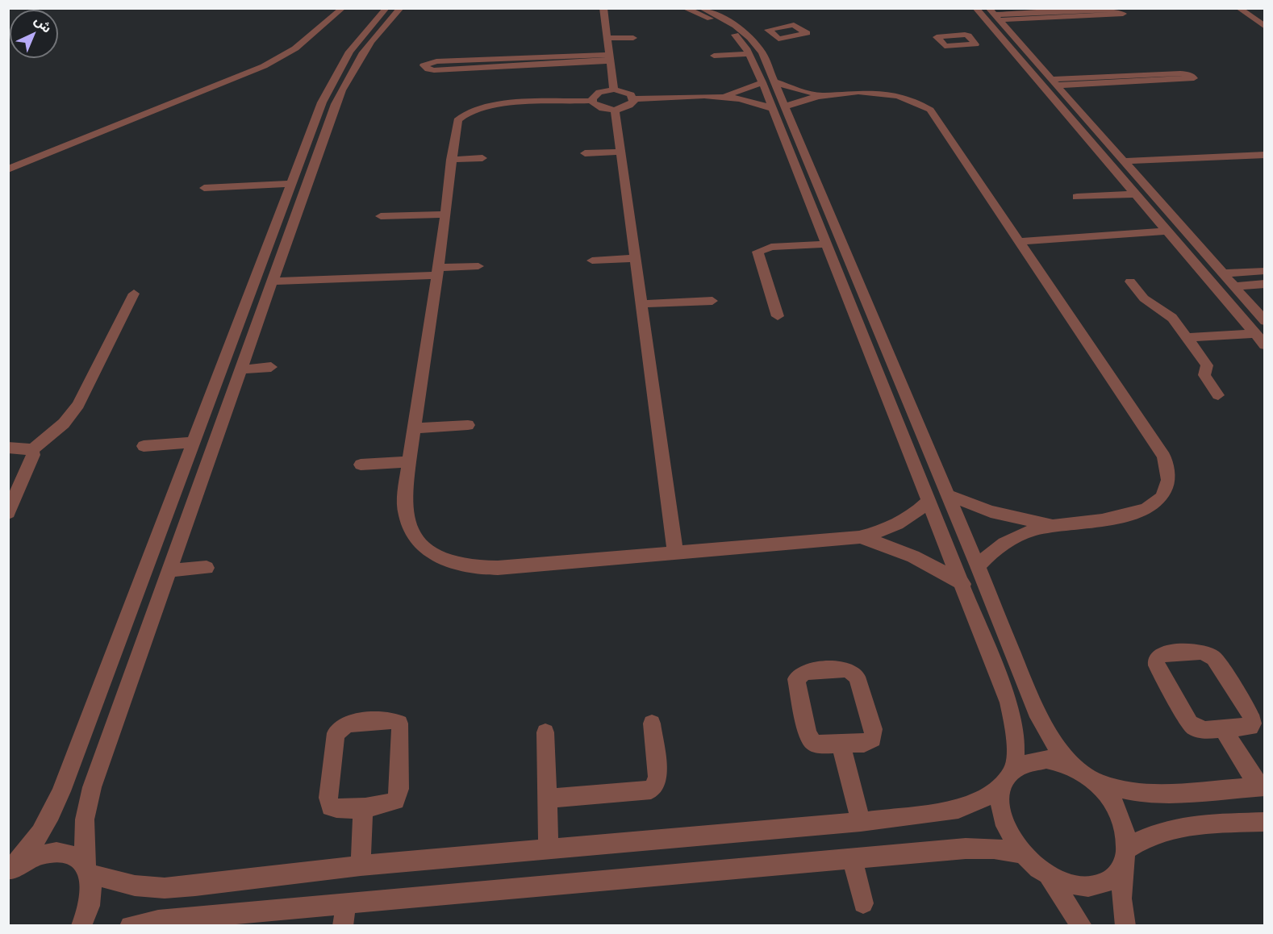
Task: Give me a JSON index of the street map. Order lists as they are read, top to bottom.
{
  "north": "top right"
}
